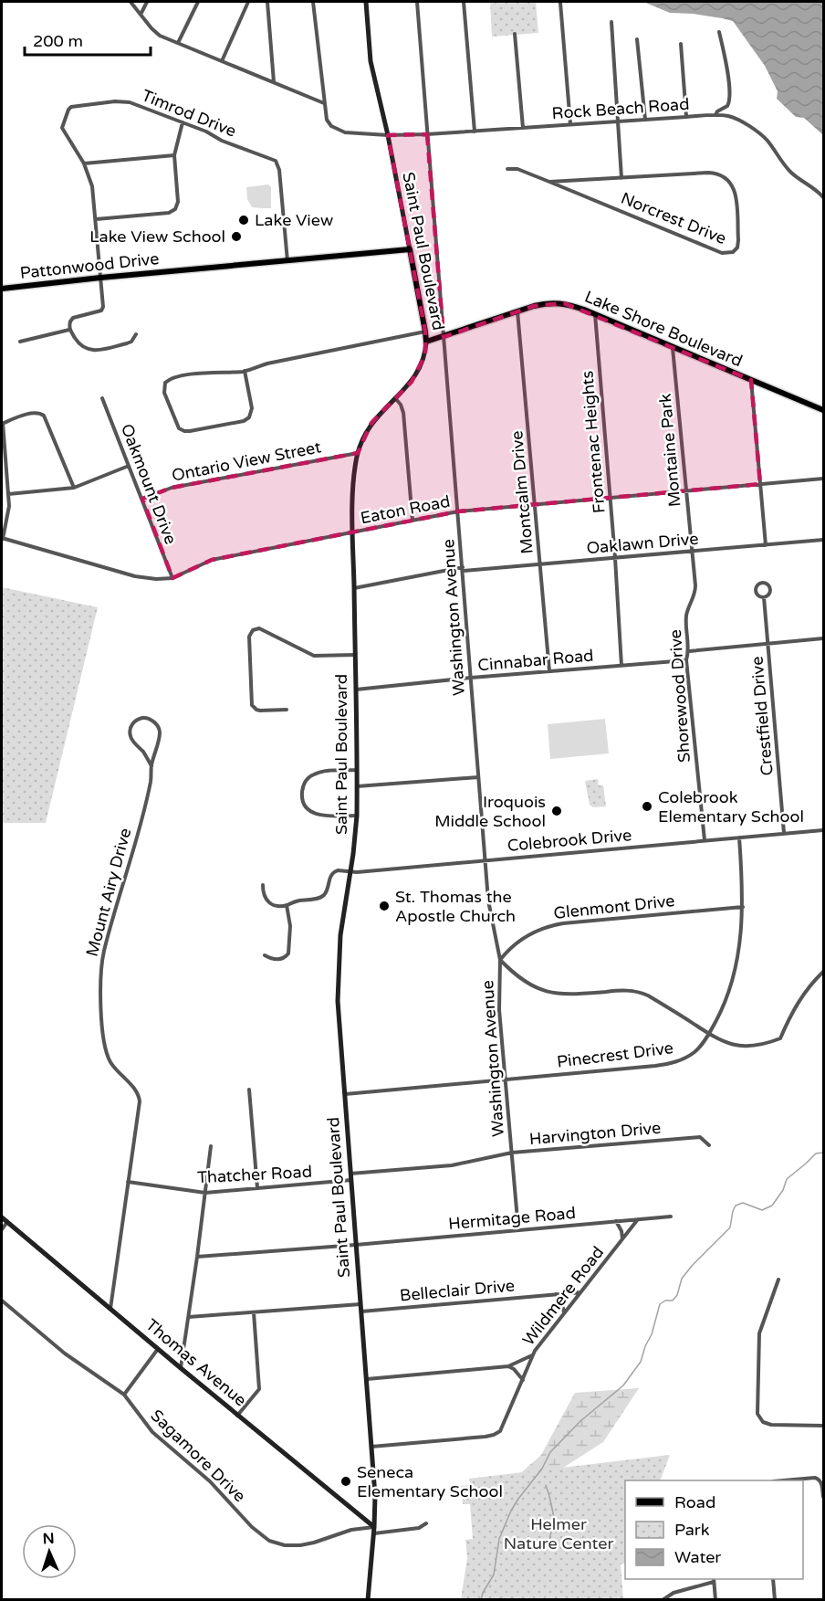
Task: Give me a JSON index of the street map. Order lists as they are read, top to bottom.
{
  "streets": {
    "main road": ["Saint Paul Boulevard", "Pattonwood Drive", "Lake Shore Boulevard"],
    "street": [
      "Rock Beach Road",
      "Timrod Drive",
      "Norcrest Drive",
      "Frontenac Heights",
      "Montaine Park",
      "Ontario View Street",
      "Oakmount Drive",
      "Montcalm Drive",
      "Eaton Road",
      "Oaklawn Drive",
      "Washington Avenue",
      "Cinnabar Road",
      "Shorewood Drive",
      "Crestfield Drive",
      "Colebrook Drive",
      "Mount Airy Drive",
      "Glenmont Drive",
      "Pinecrest Drive",
      "Harvington Drive",
      "Thatcher Road",
      "Hermitage Road",
      "Belleclair Drive",
      "Wildmere Road",
      "Thomas Avenue",
      "Sagamore Drive"
    ]
  },
  "crossings": [
    ["Rock Beach Road", "Saint Paul Boulevard"],
    ["Rock Beach Road", "Washington Avenue"],
    ["Timrod Drive", "Pattonwood Drive"],
    ["Saint Paul Boulevard", "Pattonwood Drive"],
    ["Saint Paul Boulevard", "Lake Shore Boulevard"],
    ["Saint Paul Boulevard", "Ontario View Street"],
    ["Saint Paul Boulevard", "Eaton Road"],
    ["Saint Paul Boulevard", "Oaklawn Drive"],
    ["Saint Paul Boulevard", "Cinnabar Road"],
    ["Saint Paul Boulevard", "Colebrook Drive"],
    ["Saint Paul Boulevard", "Pinecrest Drive"],
    ["Saint Paul Boulevard", "Harvington Drive"],
    ["Saint Paul Boulevard", "Thatcher Road"],
    ["Saint Paul Boulevard", "Hermitage Road"],
    ["Saint Paul Boulevard", "Belleclair Drive"],
    ["Saint Paul Boulevard", "Wildmere Road"],
    ["Saint Paul Boulevard", "Thomas Avenue"],
    ["Saint Paul Boulevard", "Sagamore Drive"],
    ["Lake Shore Boulevard", "Frontenac Heights"],
    ["Lake Shore Boulevard", "Montaine Park"],
    ["Lake Shore Boulevard", "Montcalm Drive"],
    ["Lake Shore Boulevard", "Washington Avenue"],
    ["Frontenac Heights", "Eaton Road"],
    ["Frontenac Heights", "Oaklawn Drive"],
    ["Frontenac Heights", "Cinnabar Road"],
    ["Montaine Park", "Eaton Road"],
    ["Montaine Park", "Oaklawn Drive"],
    ["Montaine Park", "Shorewood Drive"],
    ["Ontario View Street", "Oakmount Drive"],
    ["Oakmount Drive", "Eaton Road"],
    ["Montcalm Drive", "Eaton Road"],
    ["Montcalm Drive", "Oaklawn Drive"],
    ["Montcalm Drive", "Cinnabar Road"],
    ["Eaton Road", "Washington Avenue"],
    ["Oaklawn Drive", "Washington Avenue"],
    ["Oaklawn Drive", "Shorewood Drive"],
    ["Washington Avenue", "Cinnabar Road"],
    ["Washington Avenue", "Colebrook Drive"],
    ["Washington Avenue", "Glenmont Drive"],
    ["Washington Avenue", "Pinecrest Drive"],
    ["Washington Avenue", "Harvington Drive"],
    ["Washington Avenue", "Hermitage Road"],
    ["Cinnabar Road", "Shorewood Drive"],
    ["Shorewood Drive", "Colebrook Drive"],
    ["Crestfield Drive", "Colebrook Drive"],
    ["Colebrook Drive", "Pinecrest Drive"],
    ["Mount Airy Drive", "Thatcher Road"],
    ["Mount Airy Drive", "Thomas Avenue"],
    ["Glenmont Drive", "Pinecrest Drive"],
    ["Hermitage Road", "Wildmere Road"],
    ["Belleclair Drive", "Wildmere Road"],
    ["Thomas Avenue", "Sagamore Drive"]
  ],
  "parks": ["Helmer Nature Center"],
  "places": [
    "Lake View",
    "Lake View School",
    "Colebrook Elementary School",
    "Iroquois Middle School",
    "St. Thomas the Apostle Church",
    "Seneca Elementary School"
  ],
  "legend": ["Road", "Park", "Water"],
  "scale_bar": "200 m",
  "north": "top"
}
